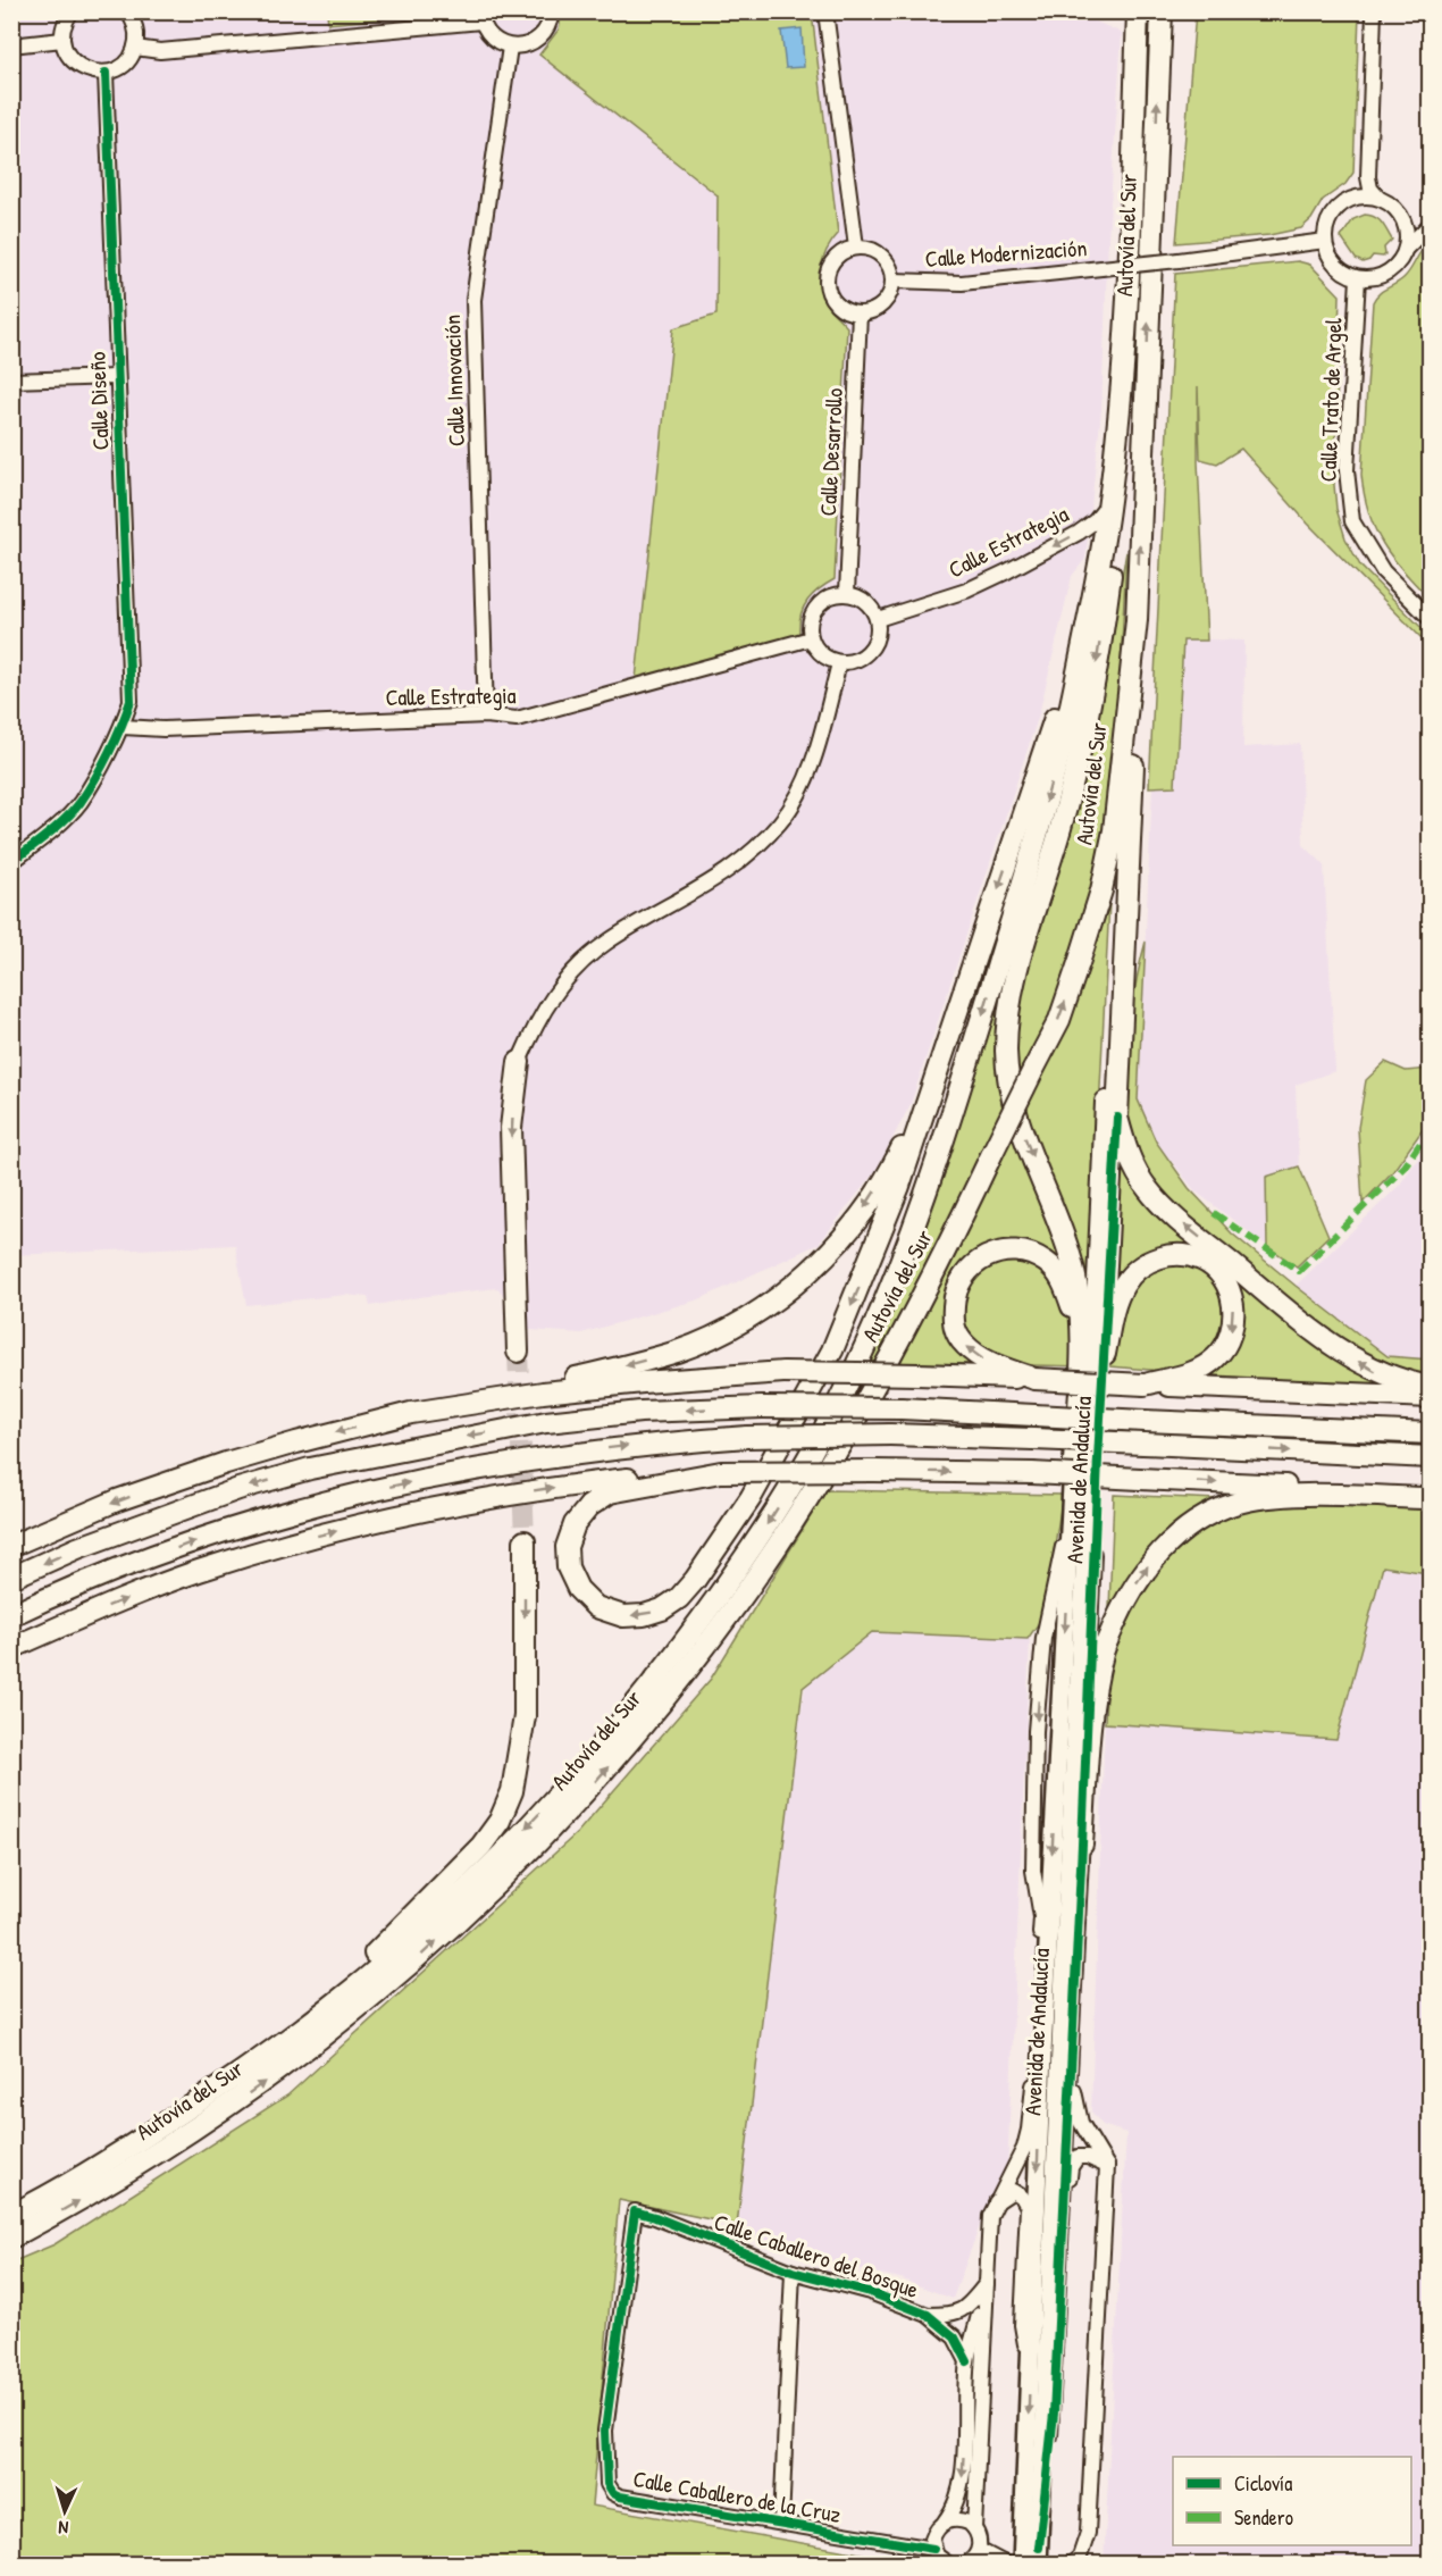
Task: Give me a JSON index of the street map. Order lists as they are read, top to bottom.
{
  "streets": {
    "highway": ["Autovía del Sur"],
    "main road": ["Avenida de Andalucía"],
    "street": [
      "Calle Modernización",
      "Calle Innovación",
      "Calle Trato de Argel",
      "Calle Diseño",
      "Calle Desarrollo",
      "Calle Estrategia",
      "Calle Caballero del Bosque",
      "Calle Caballero de la Cruz"
    ]
  },
  "crossings": [
    ["Autovía del Sur", "Calle Estrategia"],
    ["Calle Modernización", "Calle Trato de Argel"],
    ["Calle Modernización", "Calle Desarrollo"],
    ["Calle Innovación", "Calle Estrategia"],
    ["Calle Diseño", "Calle Estrategia"],
    ["Calle Desarrollo", "Calle Estrategia"],
    ["Calle Caballero del Bosque", "Calle Caballero de la Cruz"]
  ],
  "legend": ["Ciclovía", "Sendero"],
  "north": "bottom"
}
